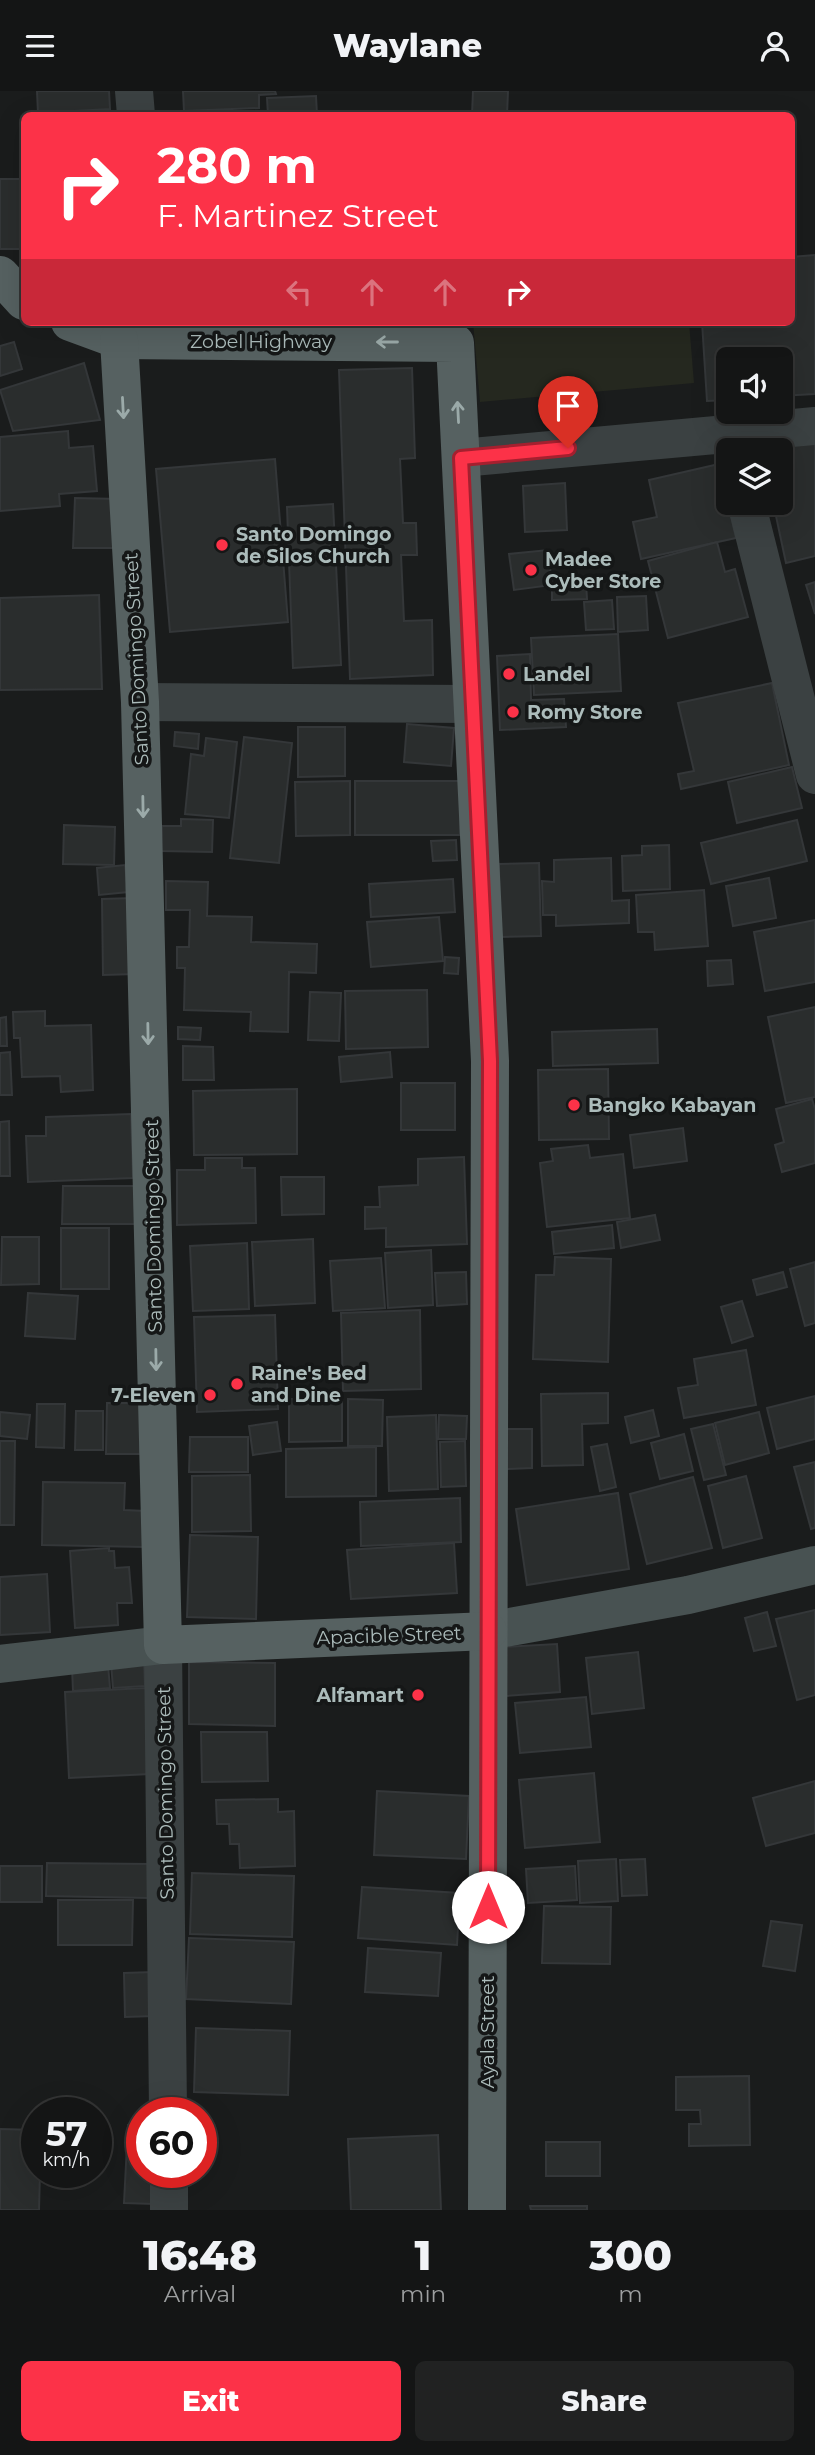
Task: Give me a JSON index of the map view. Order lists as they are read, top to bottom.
{
  "streets": {
    "main road": [
      "Zobel Highway",
      "Santo Domingo Street",
      "Apacible Street",
      "Ayala Street"
    ]
  },
  "crossings": [
    ["Zobel Highway", "Santo Domingo Street"],
    ["Zobel Highway", "Ayala Street"],
    ["Santo Domingo Street", "Apacible Street"],
    ["Apacible Street", "Ayala Street"]
  ],
  "one_way": ["Zobel Highway", "Santo Domingo Street"],
  "places": [
    "Santo Domingo de Silos Church",
    "Madee Cyber Store",
    "Landel",
    "Romy Store",
    "Bangko Kabayan",
    "Raine's Bed and Dine",
    "7-Eleven",
    "Alfamart"
  ],
  "page": {
    "header": "Waylane",
    "turn": ["280 m", "F. Martinez Street"],
    "speed": "57 km/h",
    "limit": "60",
    "eta": [
      "16:48",
      "Arrival",
      "1",
      "min",
      "300",
      "m"
    ],
    "buttons": ["Exit", "Share"]
  }
}
